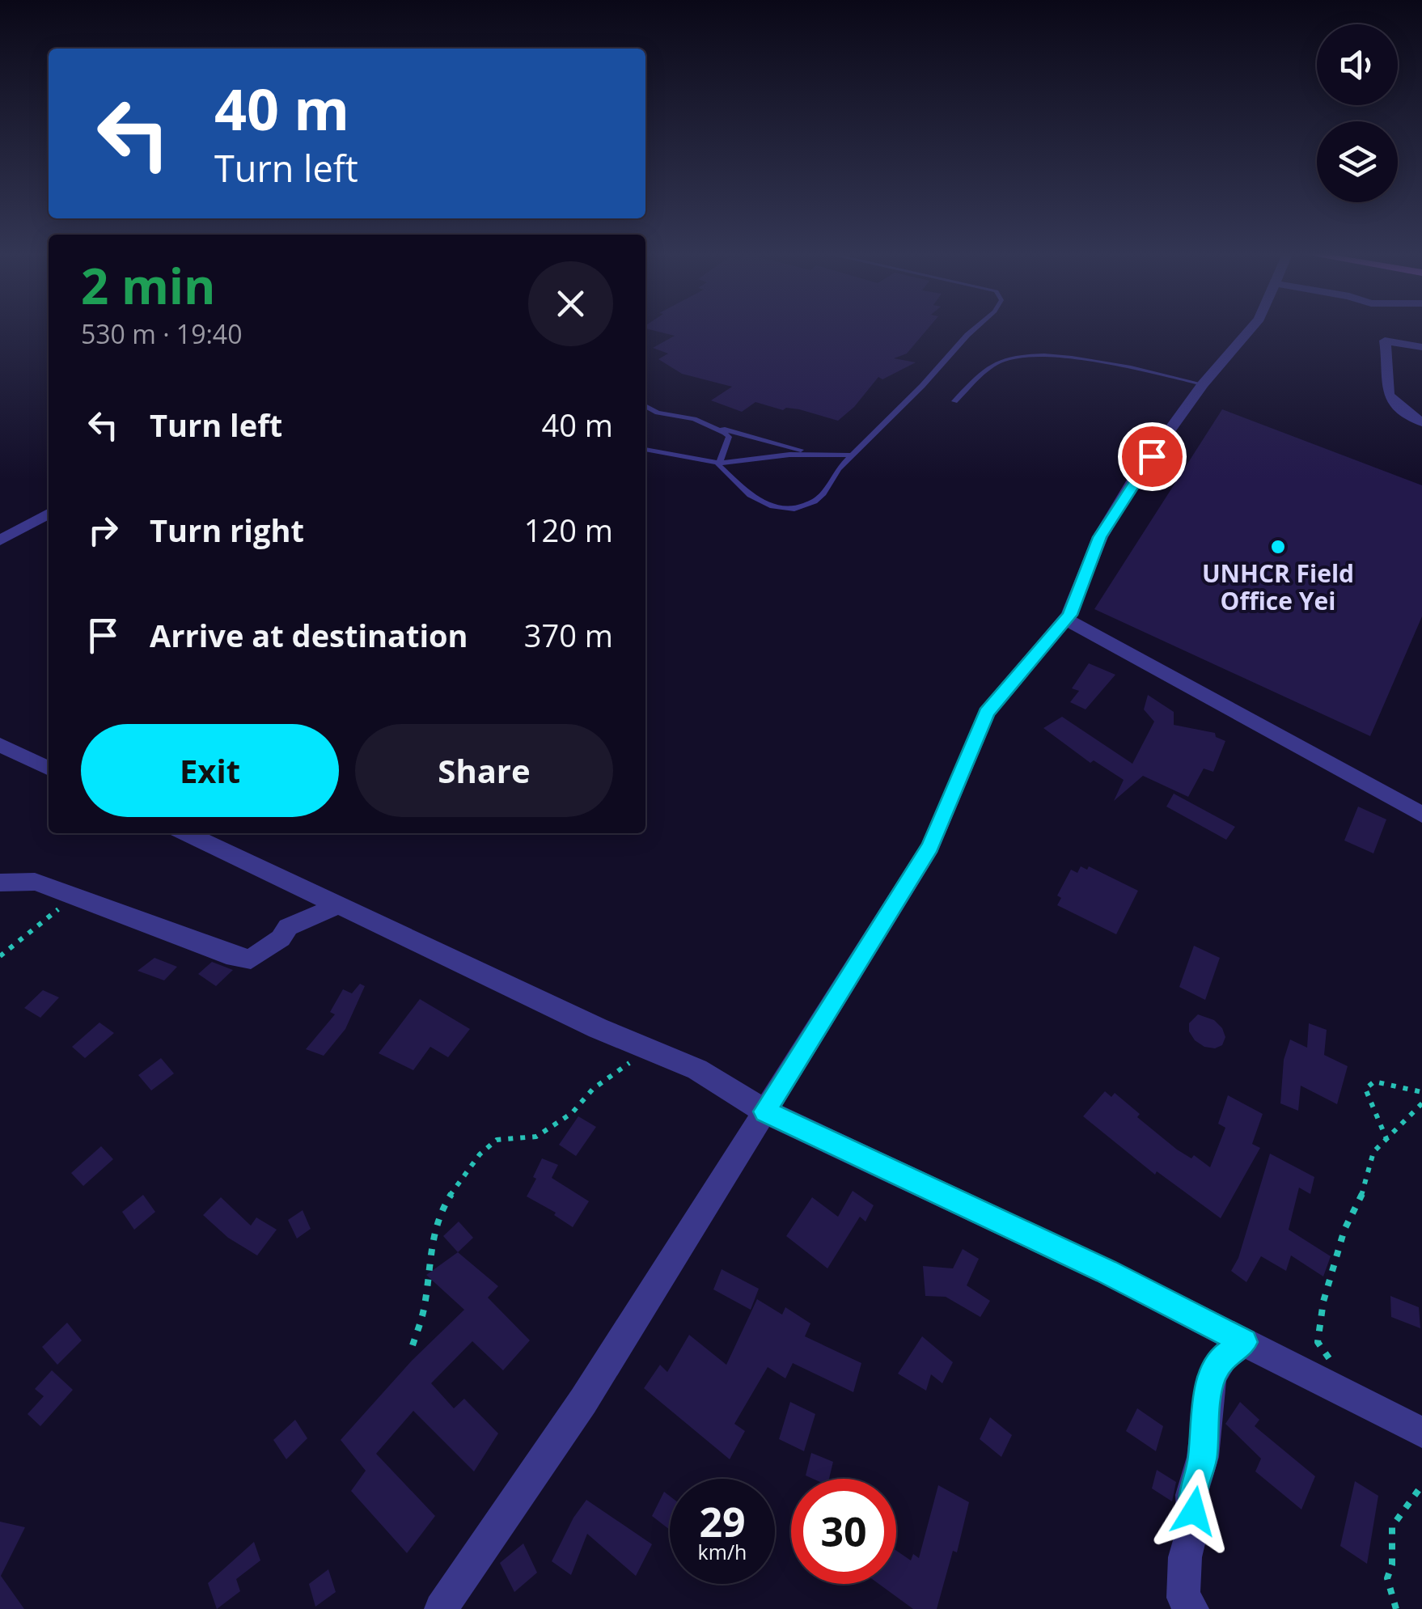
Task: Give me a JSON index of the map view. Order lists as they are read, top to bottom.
{
  "places": ["UNHCR Field Office Yei"],
  "page": {
    "turn": ["40 m", "Turn left"],
    "heading": ["2 min", "530 m · 19:40"],
    "list": [
      {
        "name": "Turn left",
        "value": "40 m"
      },
      {
        "name": "Turn right",
        "value": "120 m"
      },
      {
        "name": "Arrive at destination",
        "value": "370 m"
      }
    ],
    "buttons": ["Exit", "Share"],
    "speed": "29 km/h",
    "limit": "30"
  }
}
